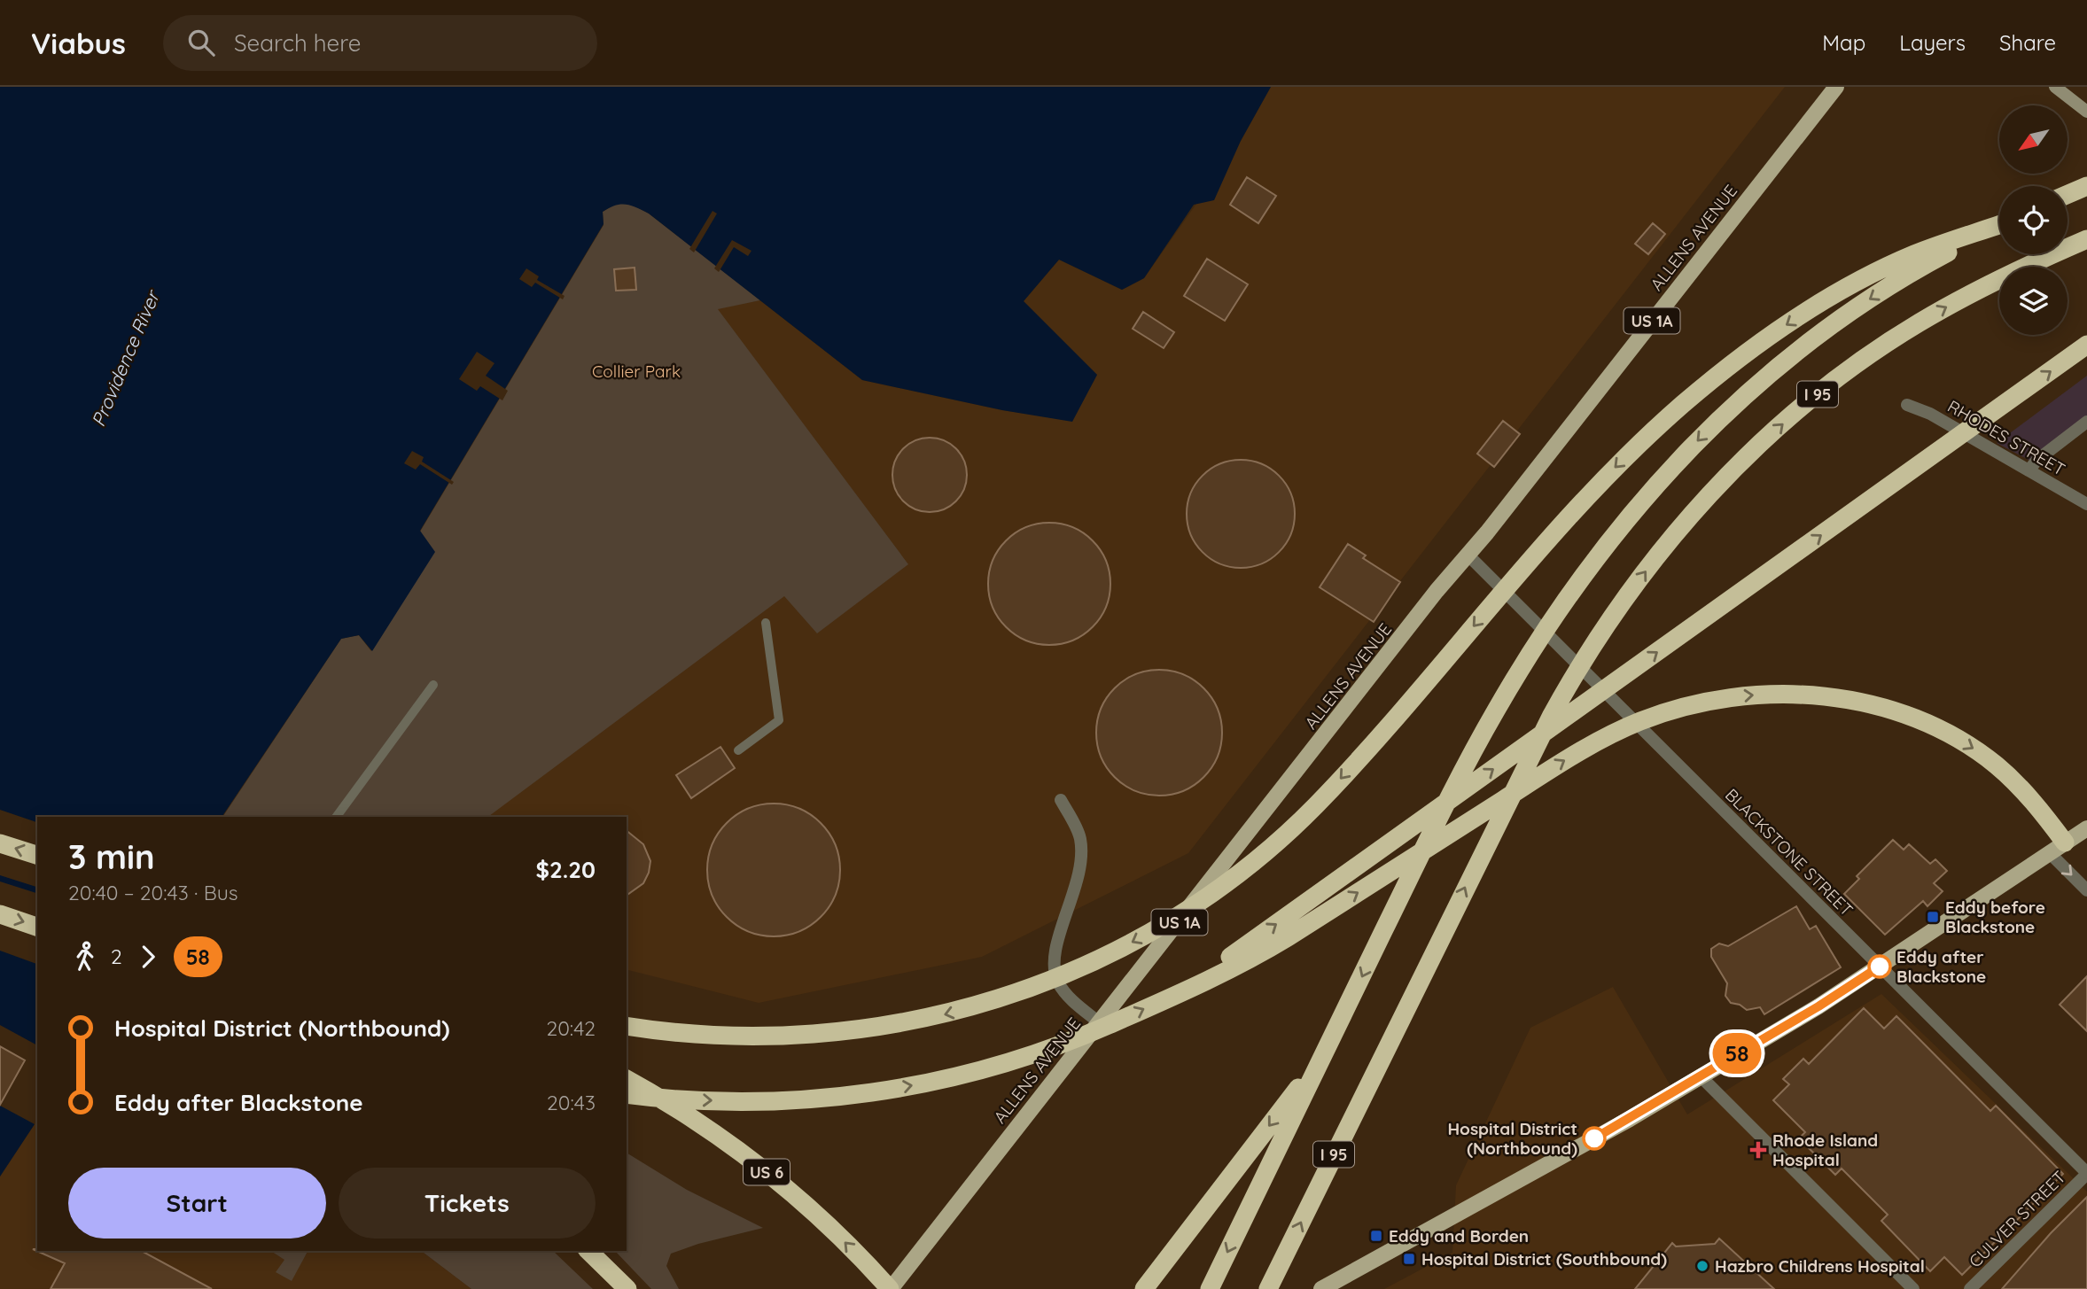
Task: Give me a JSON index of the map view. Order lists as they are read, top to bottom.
{
  "streets": {
    "highway": ["I 95", "US 6"],
    "main road": ["ALLENS AVENUE", "US 1A"],
    "street": ["RHODES STREET", "BLACKSTONE STREET", "CULVER STREET"]
  },
  "crossings": [
    ["ALLENS AVENUE", "BLACKSTONE STREET"],
    ["ALLENS AVENUE", "US 6"],
    ["BLACKSTONE STREET", "CULVER STREET"]
  ],
  "water": ["Providence River"],
  "parks": ["Collier Park"],
  "places": {
    "transit": ["Eddy before Blackstone", "Eddy and Borden", "Hospital District (Southbound)"],
    "other": ["Eddy after Blackstone", "Hospital District (Northbound)", "Hazbro Childrens Hospital"],
    "health": ["Rhode Island Hospital"]
  },
  "lines": ["bus line 58"],
  "north": "bottom left",
  "page": {
    "header": "Viabus",
    "search": "Search here",
    "nav": ["Map", "Layers", "Share"],
    "on_map": "58",
    "heading": ["3 min", "20:40 – 20:43 · Bus", "$2.20"],
    "legs": ["2", "58"],
    "list": [
      {
        "name": "Hospital District (Northbound)",
        "value": "20:42"
      },
      {
        "name": "Eddy after Blackstone",
        "value": "20:43"
      }
    ],
    "buttons": ["Start", "Tickets"]
  }
}
